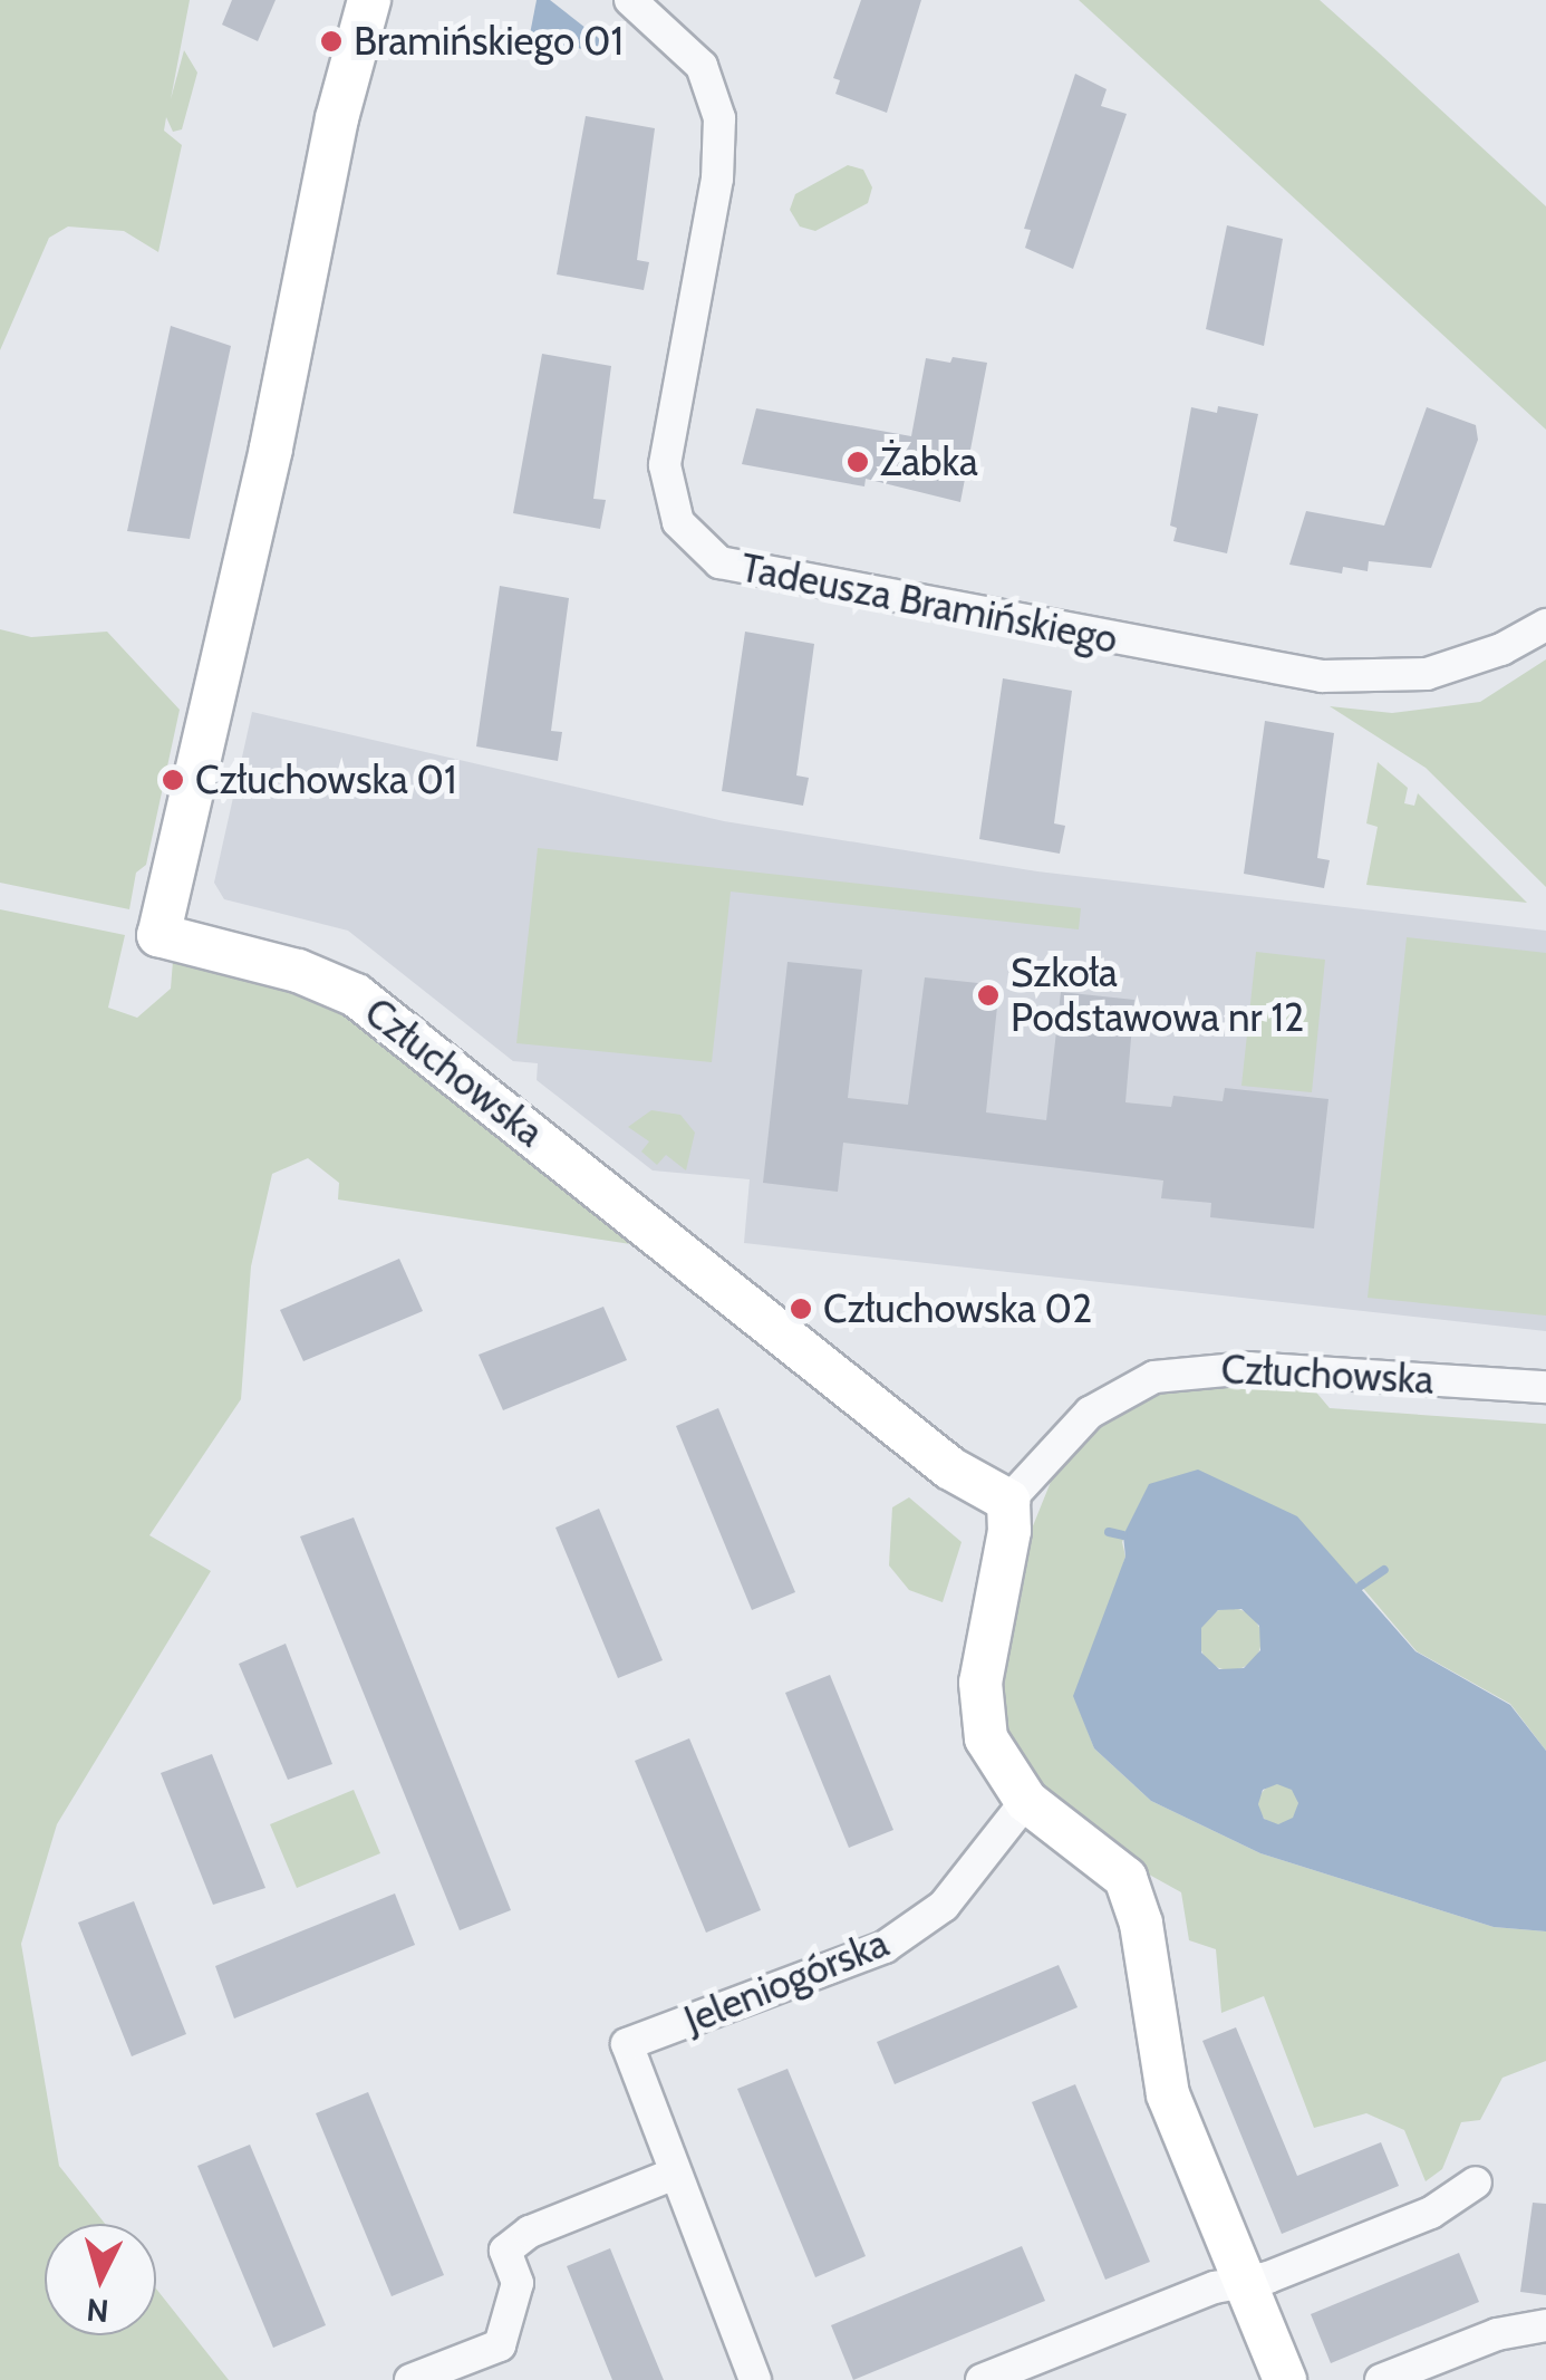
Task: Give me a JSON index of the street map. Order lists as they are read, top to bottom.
{
  "streets": {
    "street": ["Tadeusza Bramińskiego", "Człuchowska", "Jeleniogórska"]
  },
  "places": [
    "Bramińskiego 01",
    "Żabka",
    "Człuchowska 01",
    "Szkoła Podstawowa nr 12",
    "Człuchowska 02"
  ],
  "north": "bottom"
}
